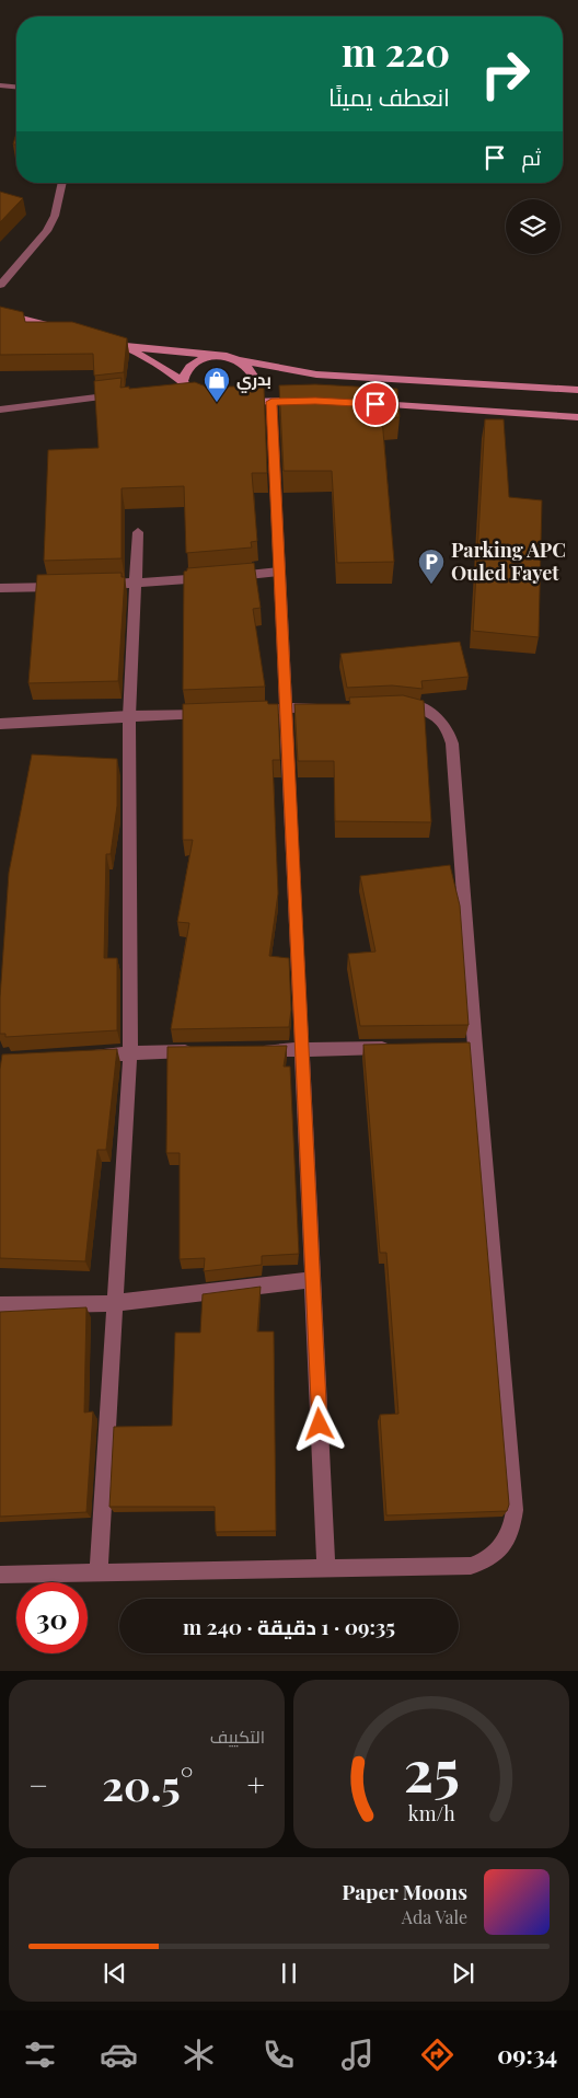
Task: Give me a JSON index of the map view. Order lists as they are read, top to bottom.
{
  "places": {
    "shop": ["بدري"],
    "parking": ["Parking APC Ouled Fayet"]
  },
  "page": {
    "turn": ["220 m", "انعطف يمينًا"],
    "then": "ثم",
    "limit": "30",
    "trip": "09:35 · 1 دقيقة · 240 m",
    "tile": "التكييف",
    "heat": ["−", "20.5°", "+"],
    "song": ["Paper Moons", "Ada Vale"],
    "tabs": "09:34",
    "gauge": ["25", "km/h"]
  }
}
